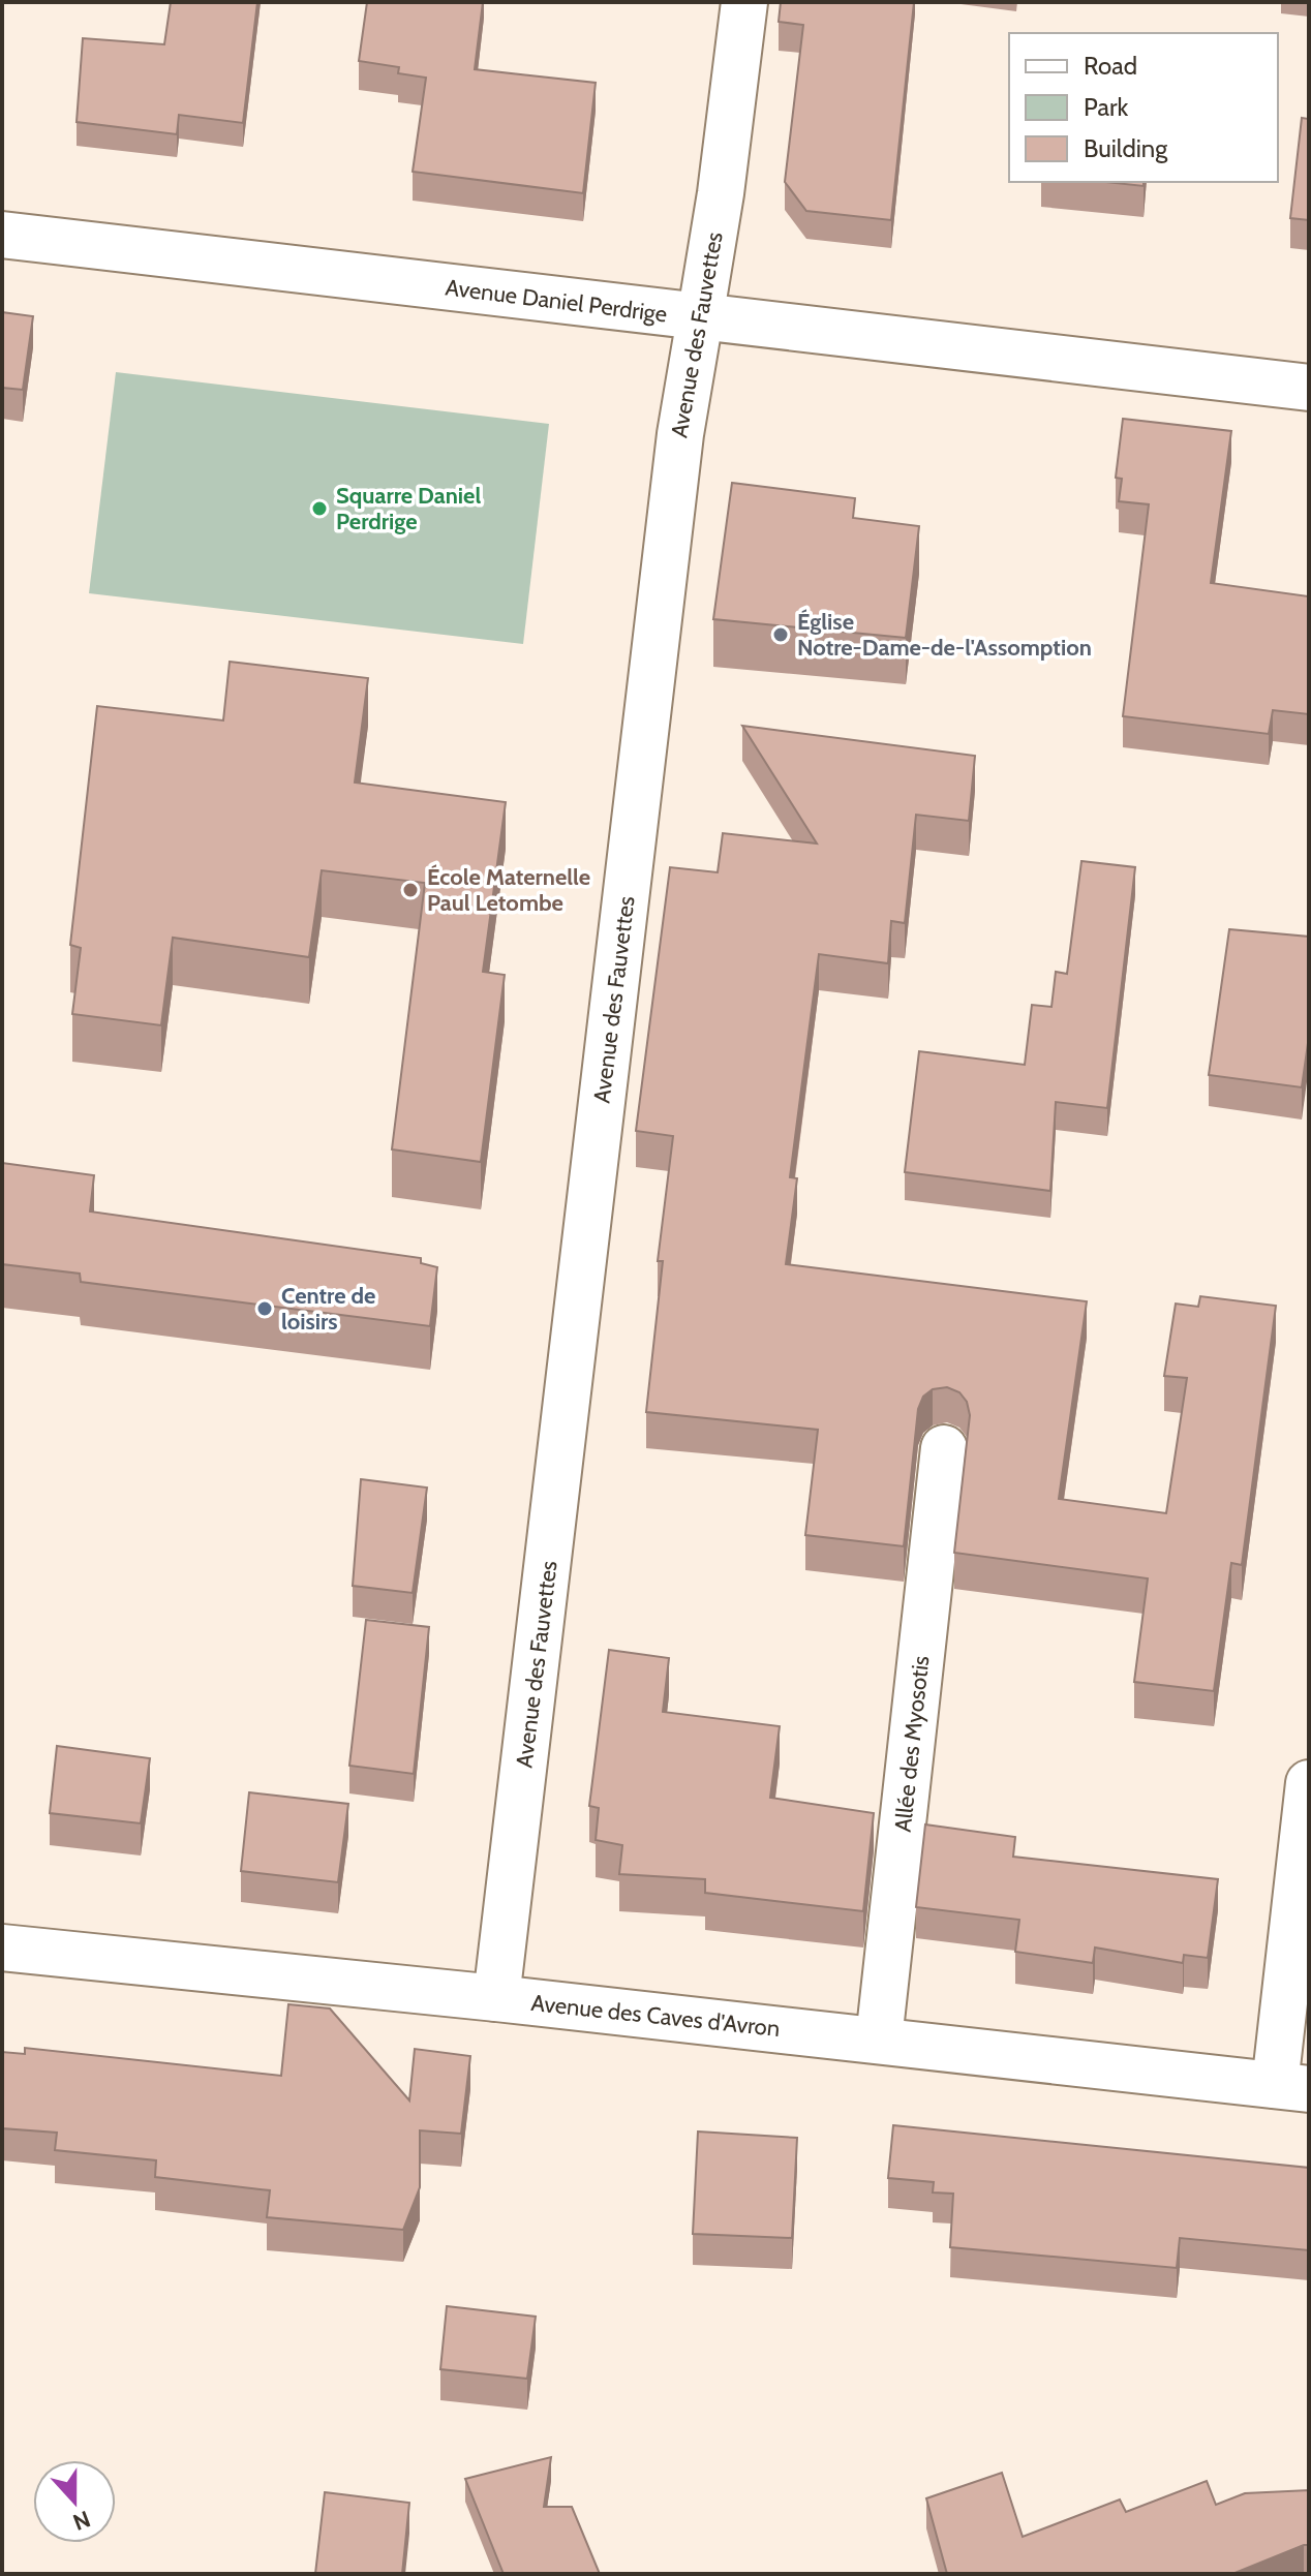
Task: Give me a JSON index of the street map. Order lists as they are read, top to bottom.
{
  "streets": {
    "street": [
      "Avenue Daniel Perdrige",
      "Avenue des Fauvettes",
      "Allée des Myosotis",
      "Avenue des Caves d'Avron"
    ]
  },
  "crossings": [
    ["Avenue Daniel Perdrige", "Avenue des Fauvettes"],
    ["Avenue des Fauvettes", "Avenue des Caves d'Avron"],
    ["Allée des Myosotis", "Avenue des Caves d'Avron"]
  ],
  "places": [
    "Squarre Daniel Perdrige",
    "Église Notre-Dame-de-l'Assomption",
    "École Maternelle Paul Letombe",
    "Centre de loisirs"
  ],
  "legend": ["Road", "Park", "Building"],
  "north": "bottom"
}
